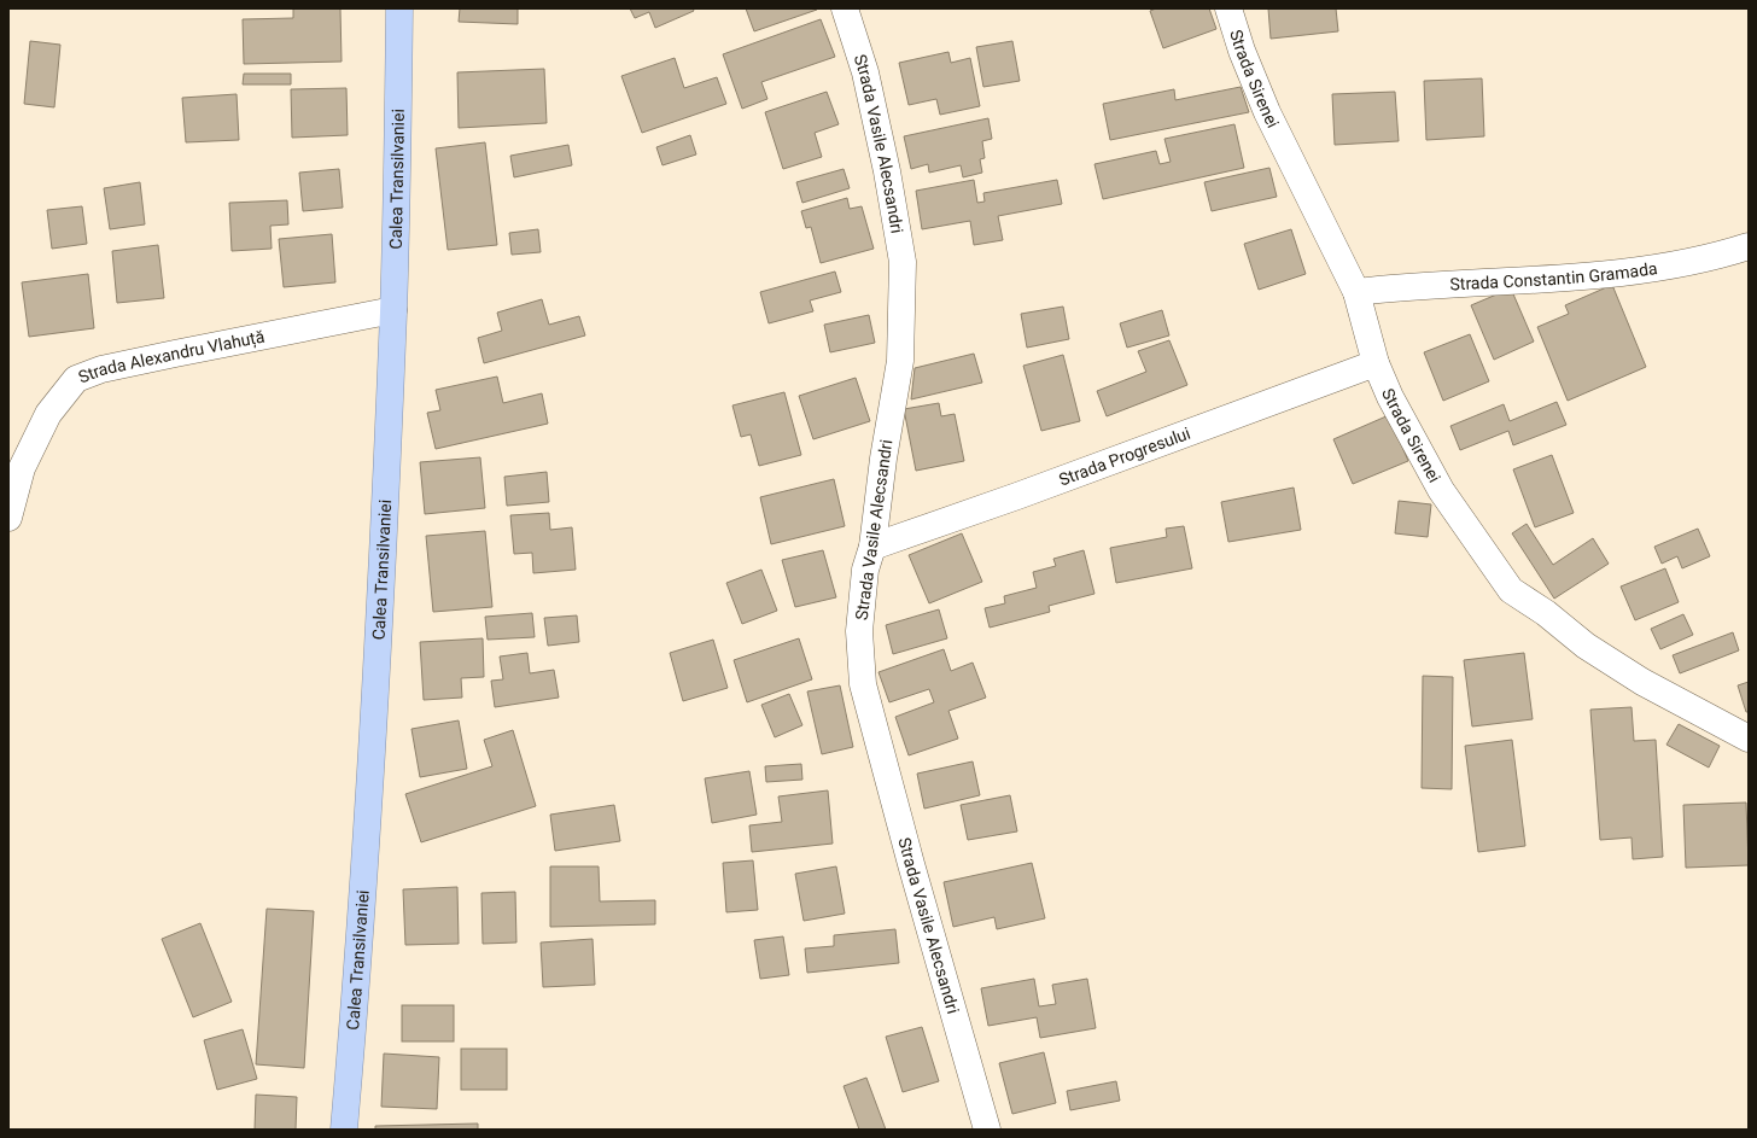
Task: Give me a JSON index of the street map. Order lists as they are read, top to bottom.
{
  "streets": {
    "highway": ["Calea Transilvaniei"],
    "street": [
      "Strada Sirenei",
      "Strada Vasile Alecsandri",
      "Strada Constantin Gramada",
      "Strada Alexandru Vlahuță",
      "Strada Progresului"
    ]
  },
  "crossings": [
    ["Strada Sirenei", "Strada Constantin Gramada"],
    ["Strada Sirenei", "Strada Progresului"],
    ["Strada Vasile Alecsandri", "Strada Progresului"],
    ["Calea Transilvaniei", "Strada Alexandru Vlahuță"]
  ]
}
